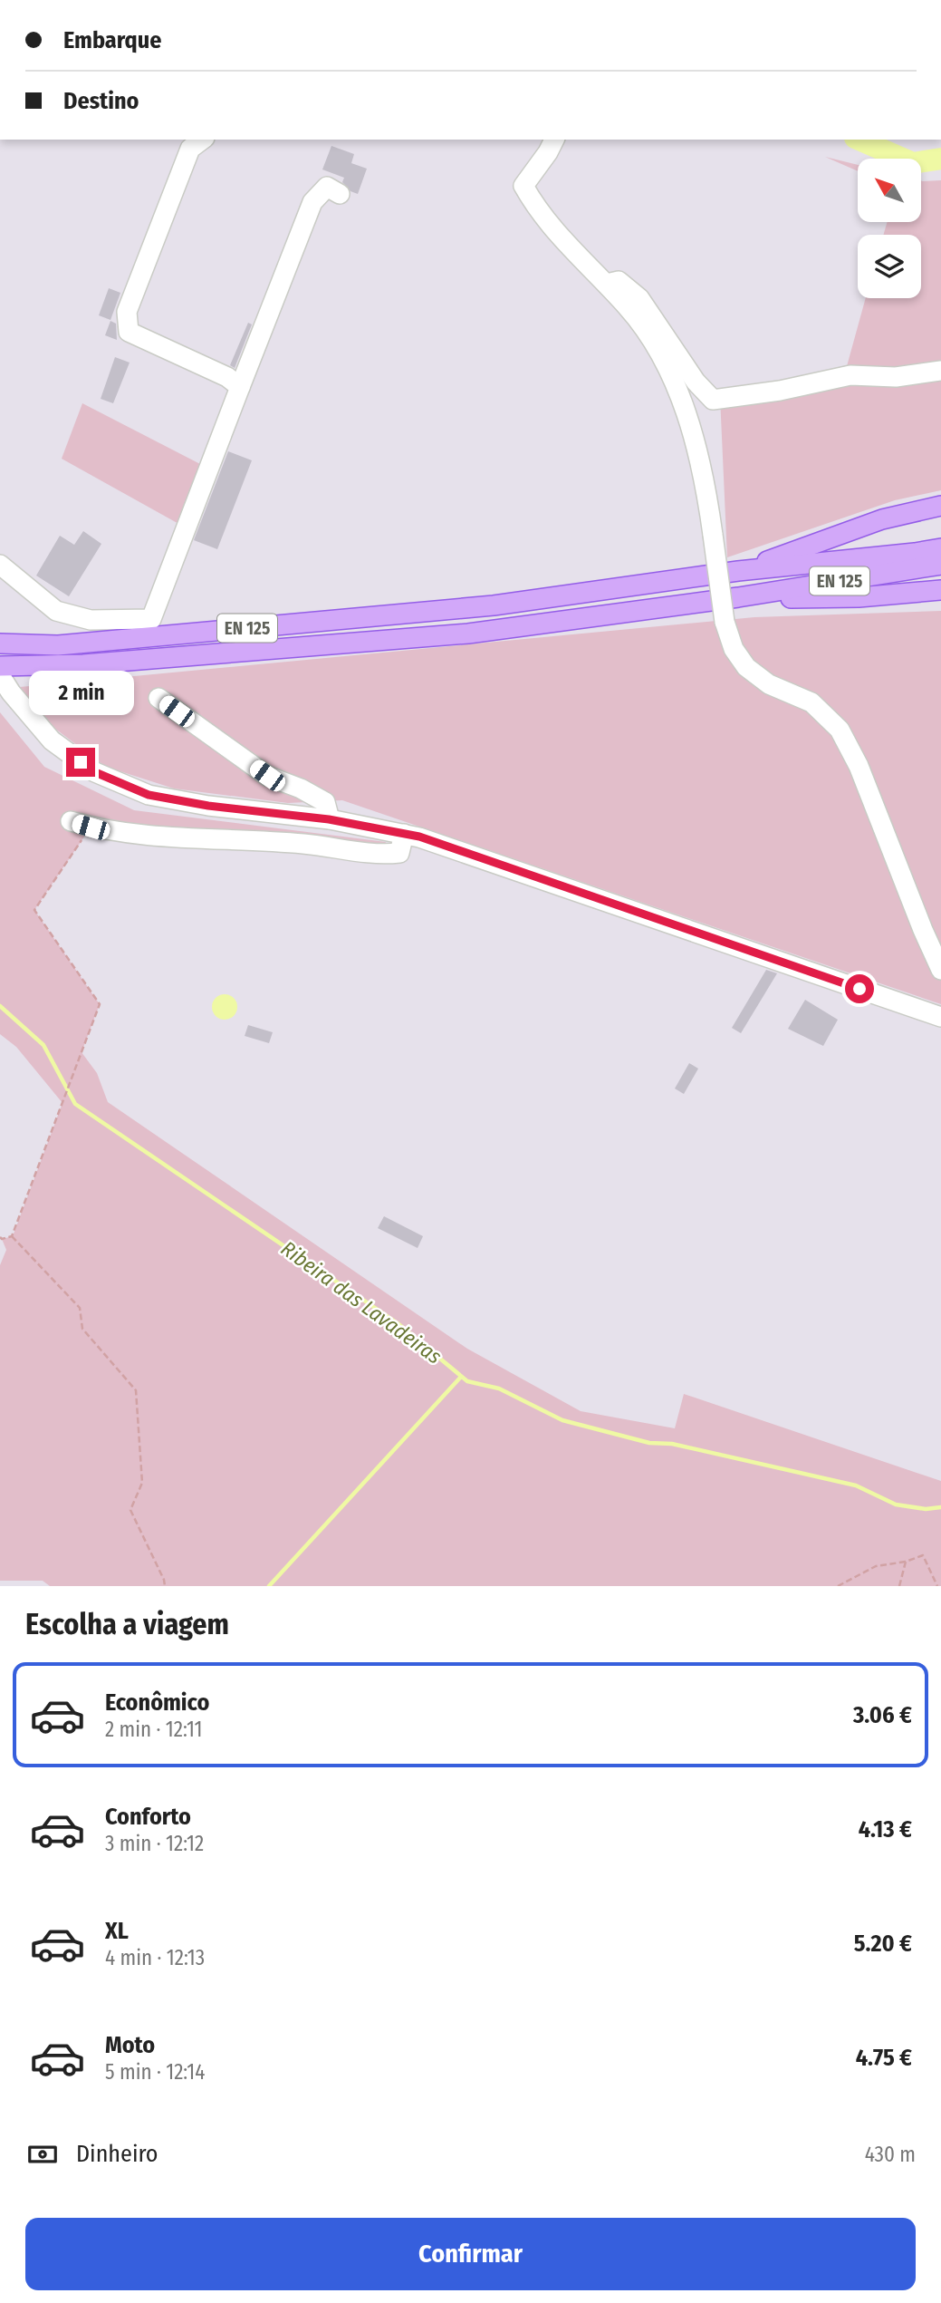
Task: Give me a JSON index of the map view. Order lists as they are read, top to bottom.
{
  "streets": {
    "main road": ["EN 125"]
  },
  "water": ["Ribeira das Lavadeiras"],
  "north": "top left",
  "page": {
    "banner": ["Embarque", "Destino"],
    "bubble": "2 min",
    "heading": "Escolha a viagem",
    "list": [
      {
        "name": "Econômico",
        "note": "2 min · 12:11",
        "value": "3.06 €"
      },
      {
        "name": "Conforto",
        "note": "3 min · 12:12",
        "value": "4.13 €"
      },
      {
        "name": "XL",
        "note": "4 min · 12:13",
        "value": "5.20 €"
      },
      {
        "name": "Moto",
        "note": "5 min · 12:14",
        "value": "4.75 €"
      }
    ],
    "pay": ["Dinheiro", "430 m"],
    "buttons": "Confirmar"
  }
}
